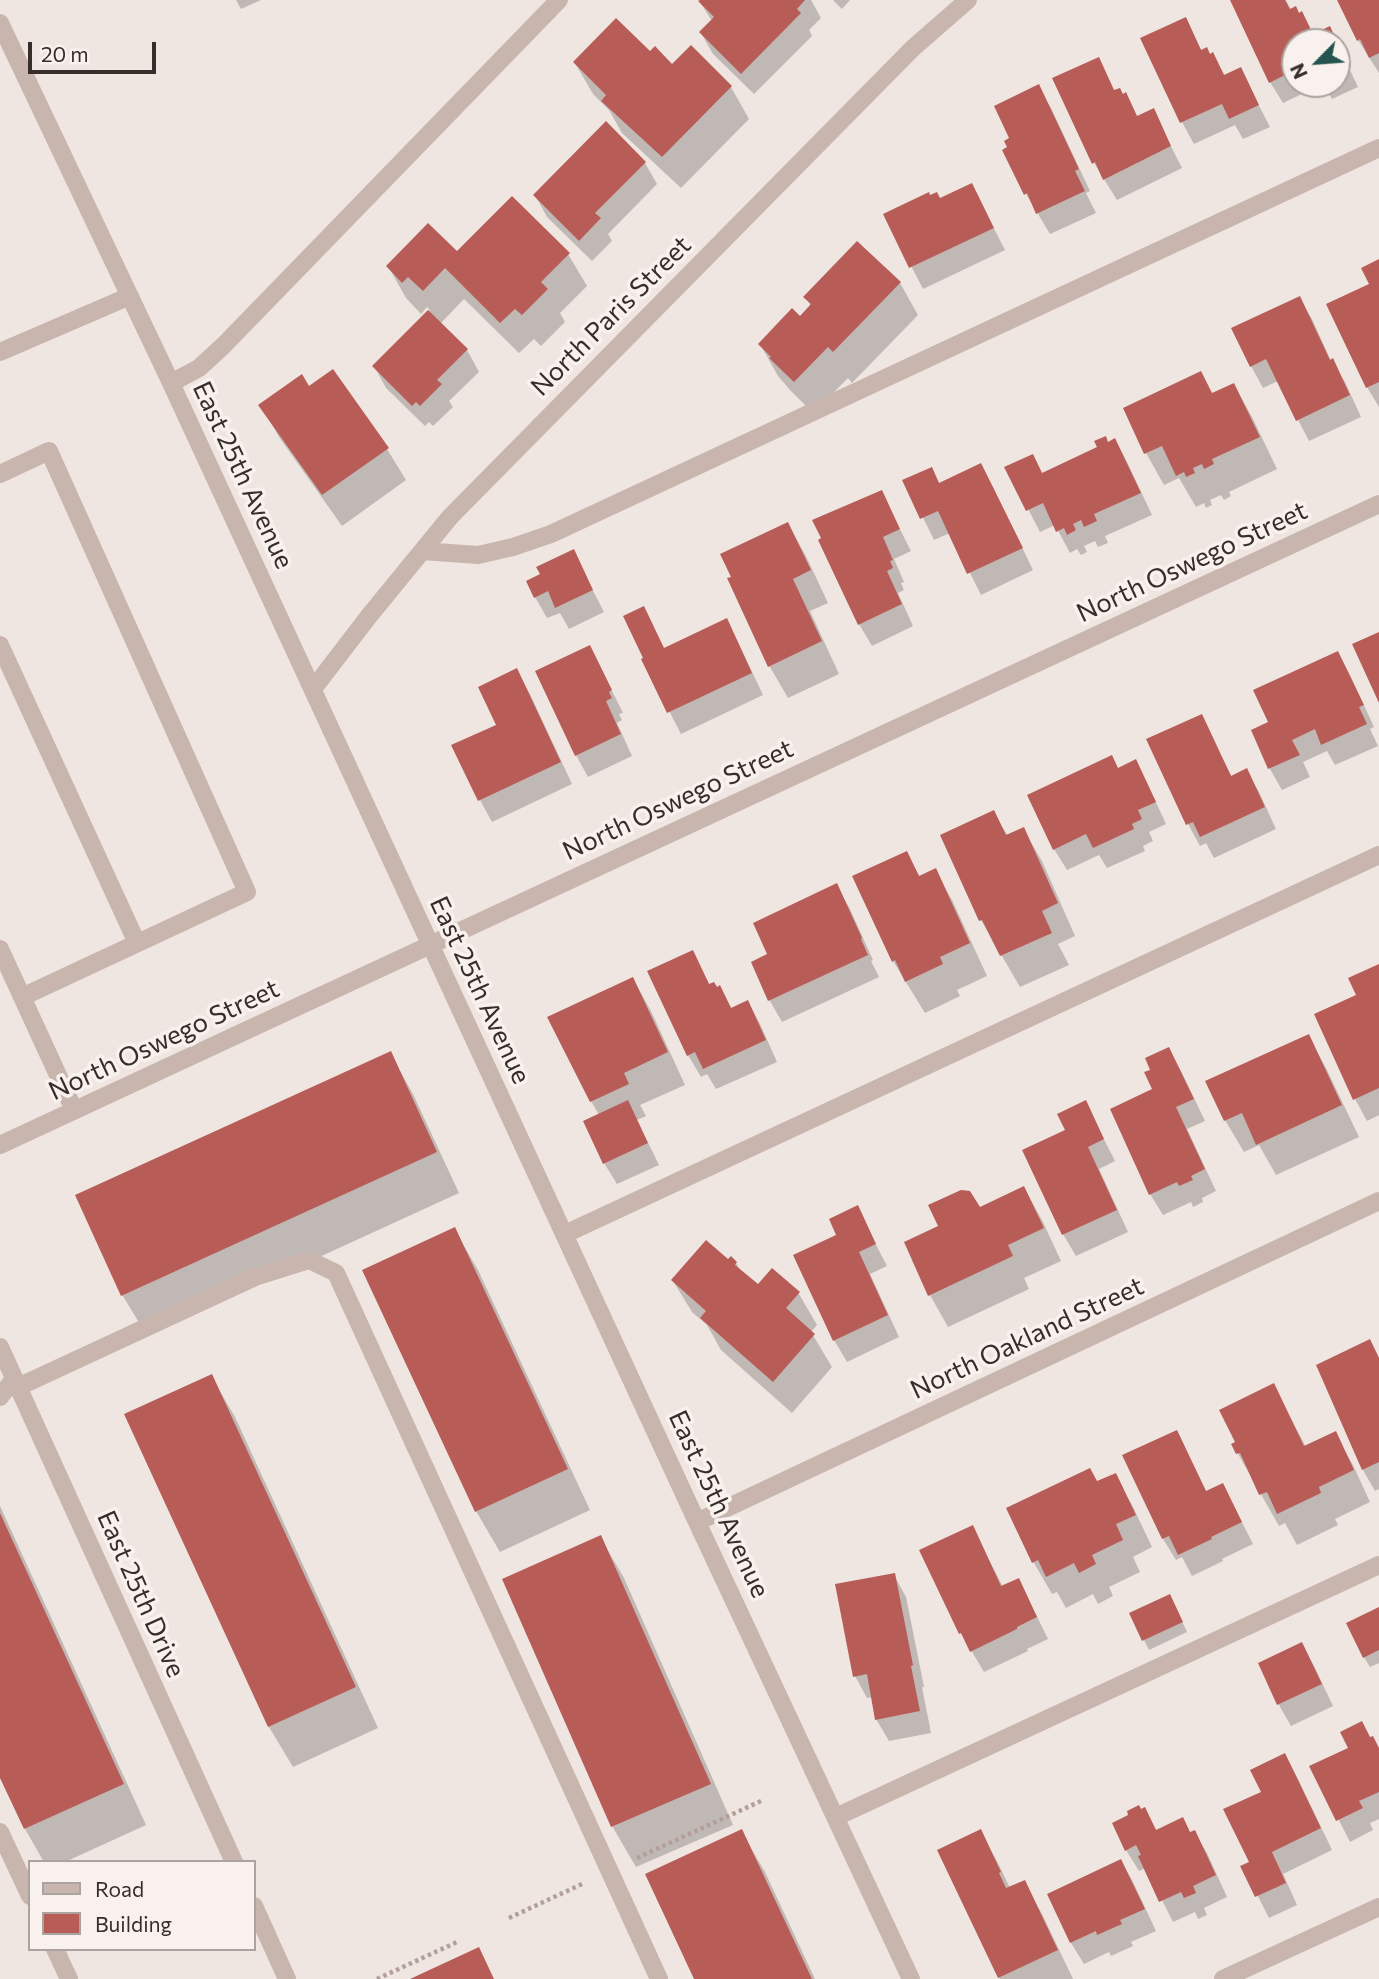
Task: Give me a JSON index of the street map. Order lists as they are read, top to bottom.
{
  "streets": {
    "street": [
      "North Paris Street",
      "East 25th Avenue",
      "North Oswego Street",
      "North Oakland Street",
      "East 25th Drive"
    ]
  },
  "crossings": [
    ["North Paris Street", "East 25th Avenue"],
    ["East 25th Avenue", "North Oswego Street"],
    ["East 25th Avenue", "North Oakland Street"]
  ],
  "legend": ["Road", "Building"],
  "scale_bar": "20 m",
  "north": "bottom left"
}
